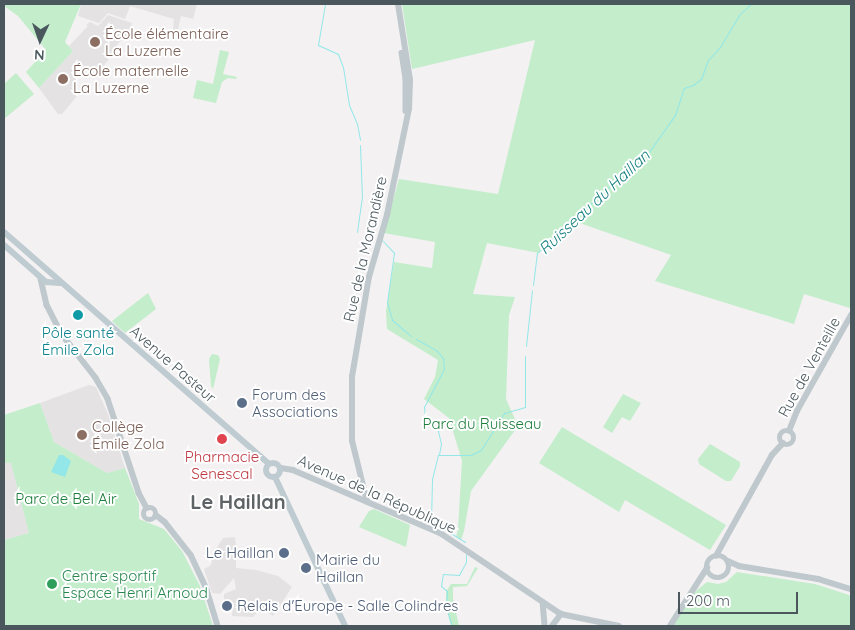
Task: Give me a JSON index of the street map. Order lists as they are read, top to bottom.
{
  "streets": {
    "main road": ["Avenue Pasteur"],
    "street": ["Rue de la Morandière", "Rue de Venteille", "Avenue de la République"]
  },
  "crossings": [
    ["Rue de la Morandière", "Avenue de la République"],
    ["Avenue Pasteur", "Avenue de la République"]
  ],
  "districts": ["Le Haillan"],
  "water": ["Ruisseau du Haillan"],
  "parks": ["Parc du Ruisseau", "Parc de Bel Air"],
  "places": [
    "École élémentaire La Luzerne",
    "École maternelle La Luzerne",
    "Pôle santé Émile Zola",
    "Forum des Associations",
    "Collège Émile Zola",
    "Pharmacie Senescal",
    "Le Haillan",
    "Mairie du Haillan",
    "Centre sportif Espace Henri Arnoud",
    "Relais d'Europe - Salle Colindres"
  ],
  "scale_bar": "200 m",
  "north": "bottom"
}
